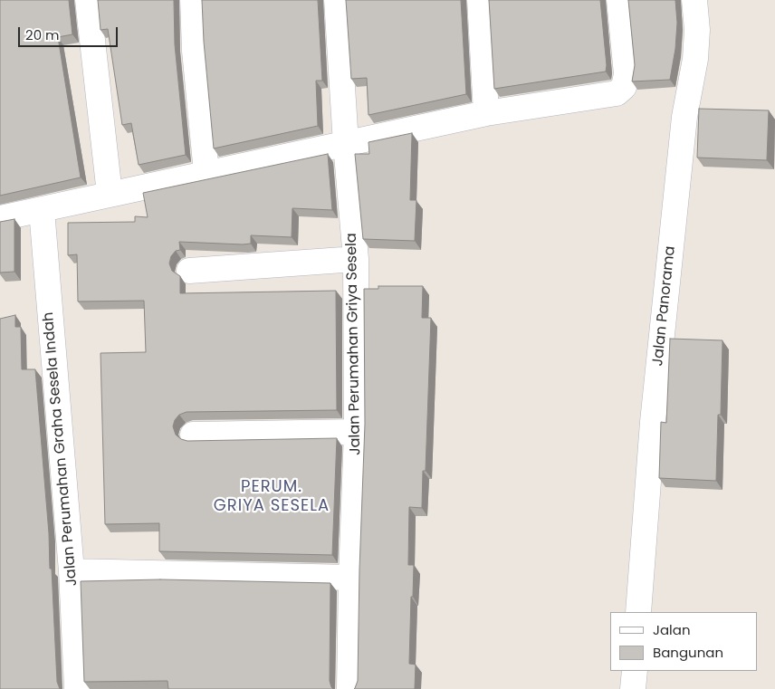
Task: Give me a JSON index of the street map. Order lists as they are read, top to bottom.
{
  "streets": {
    "street": ["Jalan Panorama", "Jalan Perumahan Griya Sesela", "Jalan Perumahan Graha Sesela Indah"]
  },
  "districts": ["PERUM. GRIYA SESELA"],
  "legend": ["Jalan", "Bangunan"],
  "scale_bar": "20 m"
}
